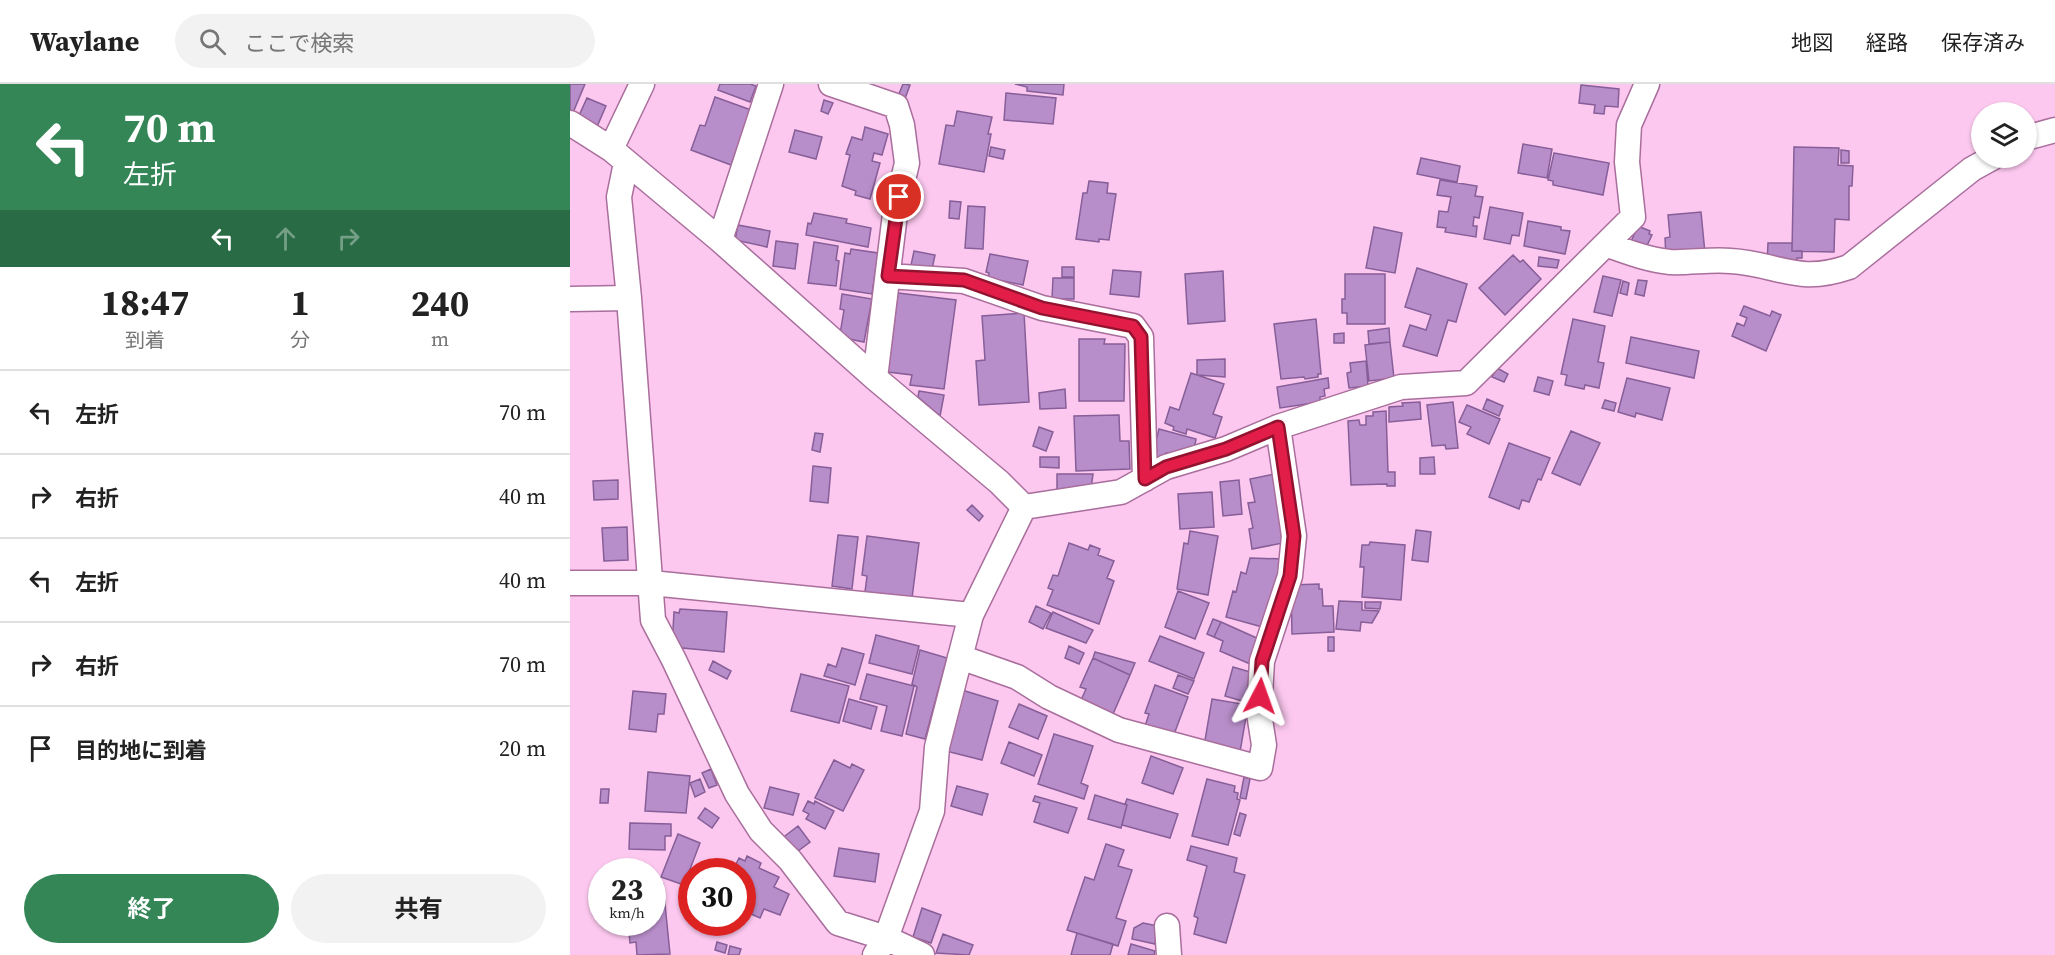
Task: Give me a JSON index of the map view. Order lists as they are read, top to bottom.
{
  "page": {
    "header": "Waylane",
    "search": "ここで検索",
    "nav": ["地図", "経路", "保存済み"],
    "turn": ["70 m", "左折"],
    "eta": [
      "18:47",
      "到着",
      "1",
      "分",
      "240",
      "m"
    ],
    "list": [
      {
        "name": "左折",
        "value": "70 m"
      },
      {
        "name": "右折",
        "value": "40 m"
      },
      {
        "name": "左折",
        "value": "40 m"
      },
      {
        "name": "右折",
        "value": "70 m"
      },
      {
        "name": "目的地に到着",
        "value": "20 m"
      }
    ],
    "speed": "23 km/h",
    "limit": "30",
    "buttons": ["終了", "共有"]
  }
}
